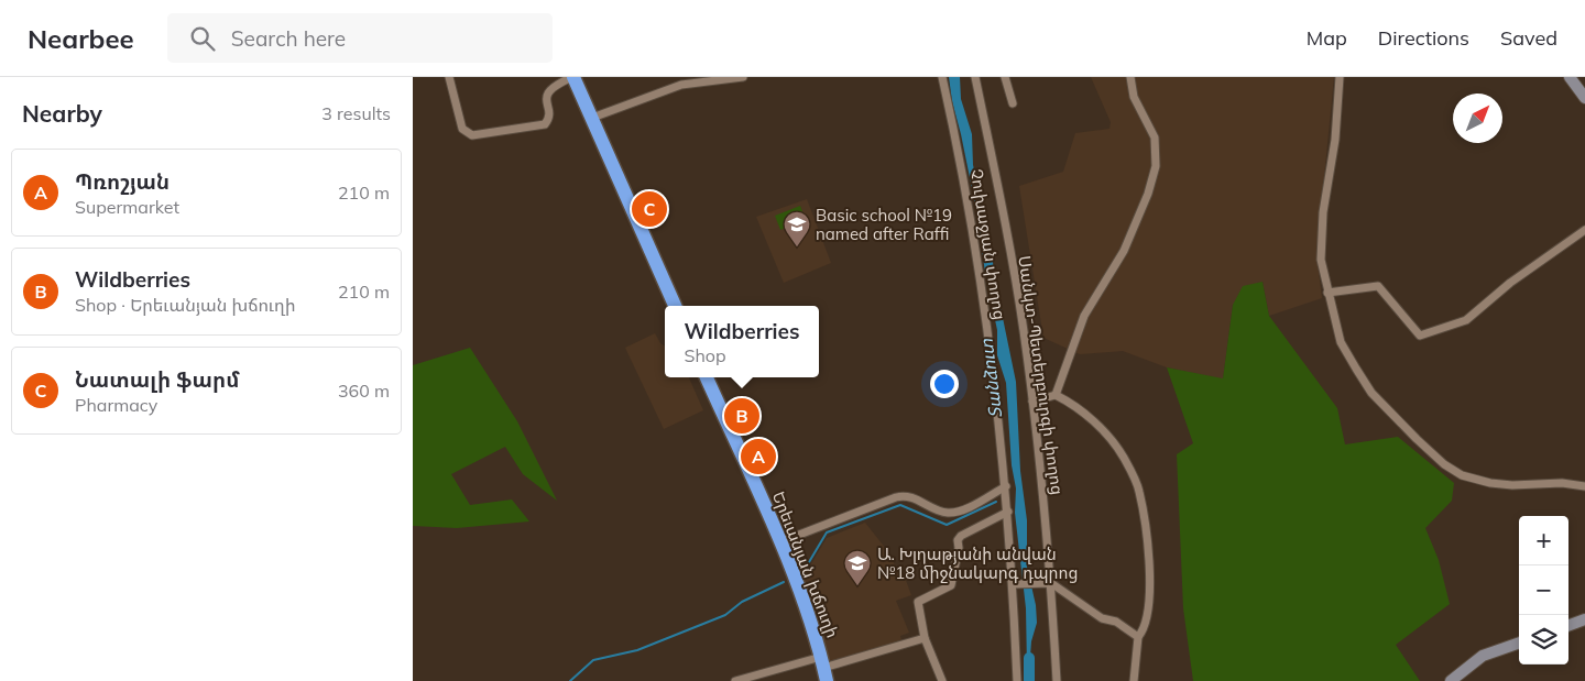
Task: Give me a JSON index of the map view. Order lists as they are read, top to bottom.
{
  "streets": {
    "highway": ["Երեւանյան խճուղի"],
    "street": ["Չուխաջյան փողոց", "Սանկտ-Պետերբուրգի փողոց"]
  },
  "water": ["Տանձուտ"],
  "places": {
    "school or university": ["Basic school №19 named after Raffi", "Ա. Խլղաթյանի անվան №18 միջնակարգ դպրոց"]
  },
  "north": "top right",
  "page": {
    "header": "Nearbee",
    "search": "Search here",
    "nav": ["Map", "Directions", "Saved"],
    "heading": ["Nearby", "3 results"],
    "list": [
      {
        "mark": "A",
        "name": "Պռոշյան",
        "note": "Supermarket",
        "value": "210 m"
      },
      {
        "mark": "B",
        "name": "Wildberries",
        "note": "Shop · Երեւանյան խճուղի",
        "value": "210 m"
      },
      {
        "mark": "C",
        "name": "Նատալի ֆարմ",
        "note": "Pharmacy",
        "value": "360 m"
      }
    ],
    "pins": ["C", "B", "A"],
    "popup": ["Wildberries", "Shop"],
    "map_buttons": ["+", "−"]
  }
}
